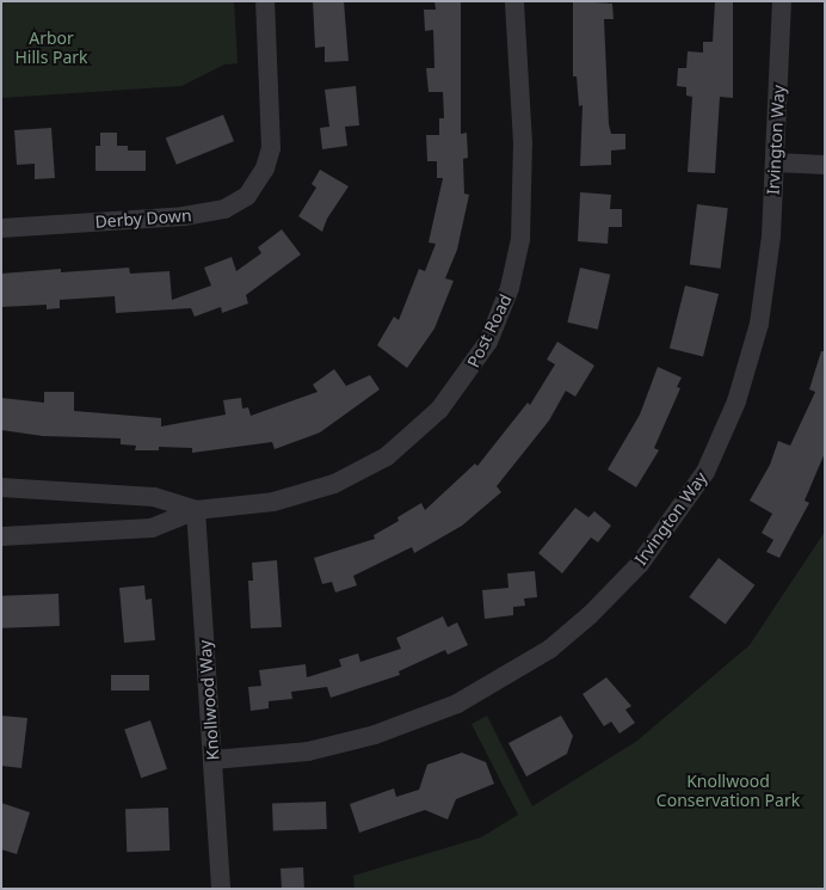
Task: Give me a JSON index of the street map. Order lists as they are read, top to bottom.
{
  "streets": {
    "street": [
      "Irvington Way",
      "Derby Down",
      "Post Road",
      "Knollwood Way"
    ]
  },
  "crossings": [
    ["Irvington Way", "Knollwood Way"],
    ["Post Road", "Knollwood Way"]
  ],
  "parks": ["Arbor Hills Park", "Knollwood Conservation Park"]
}
